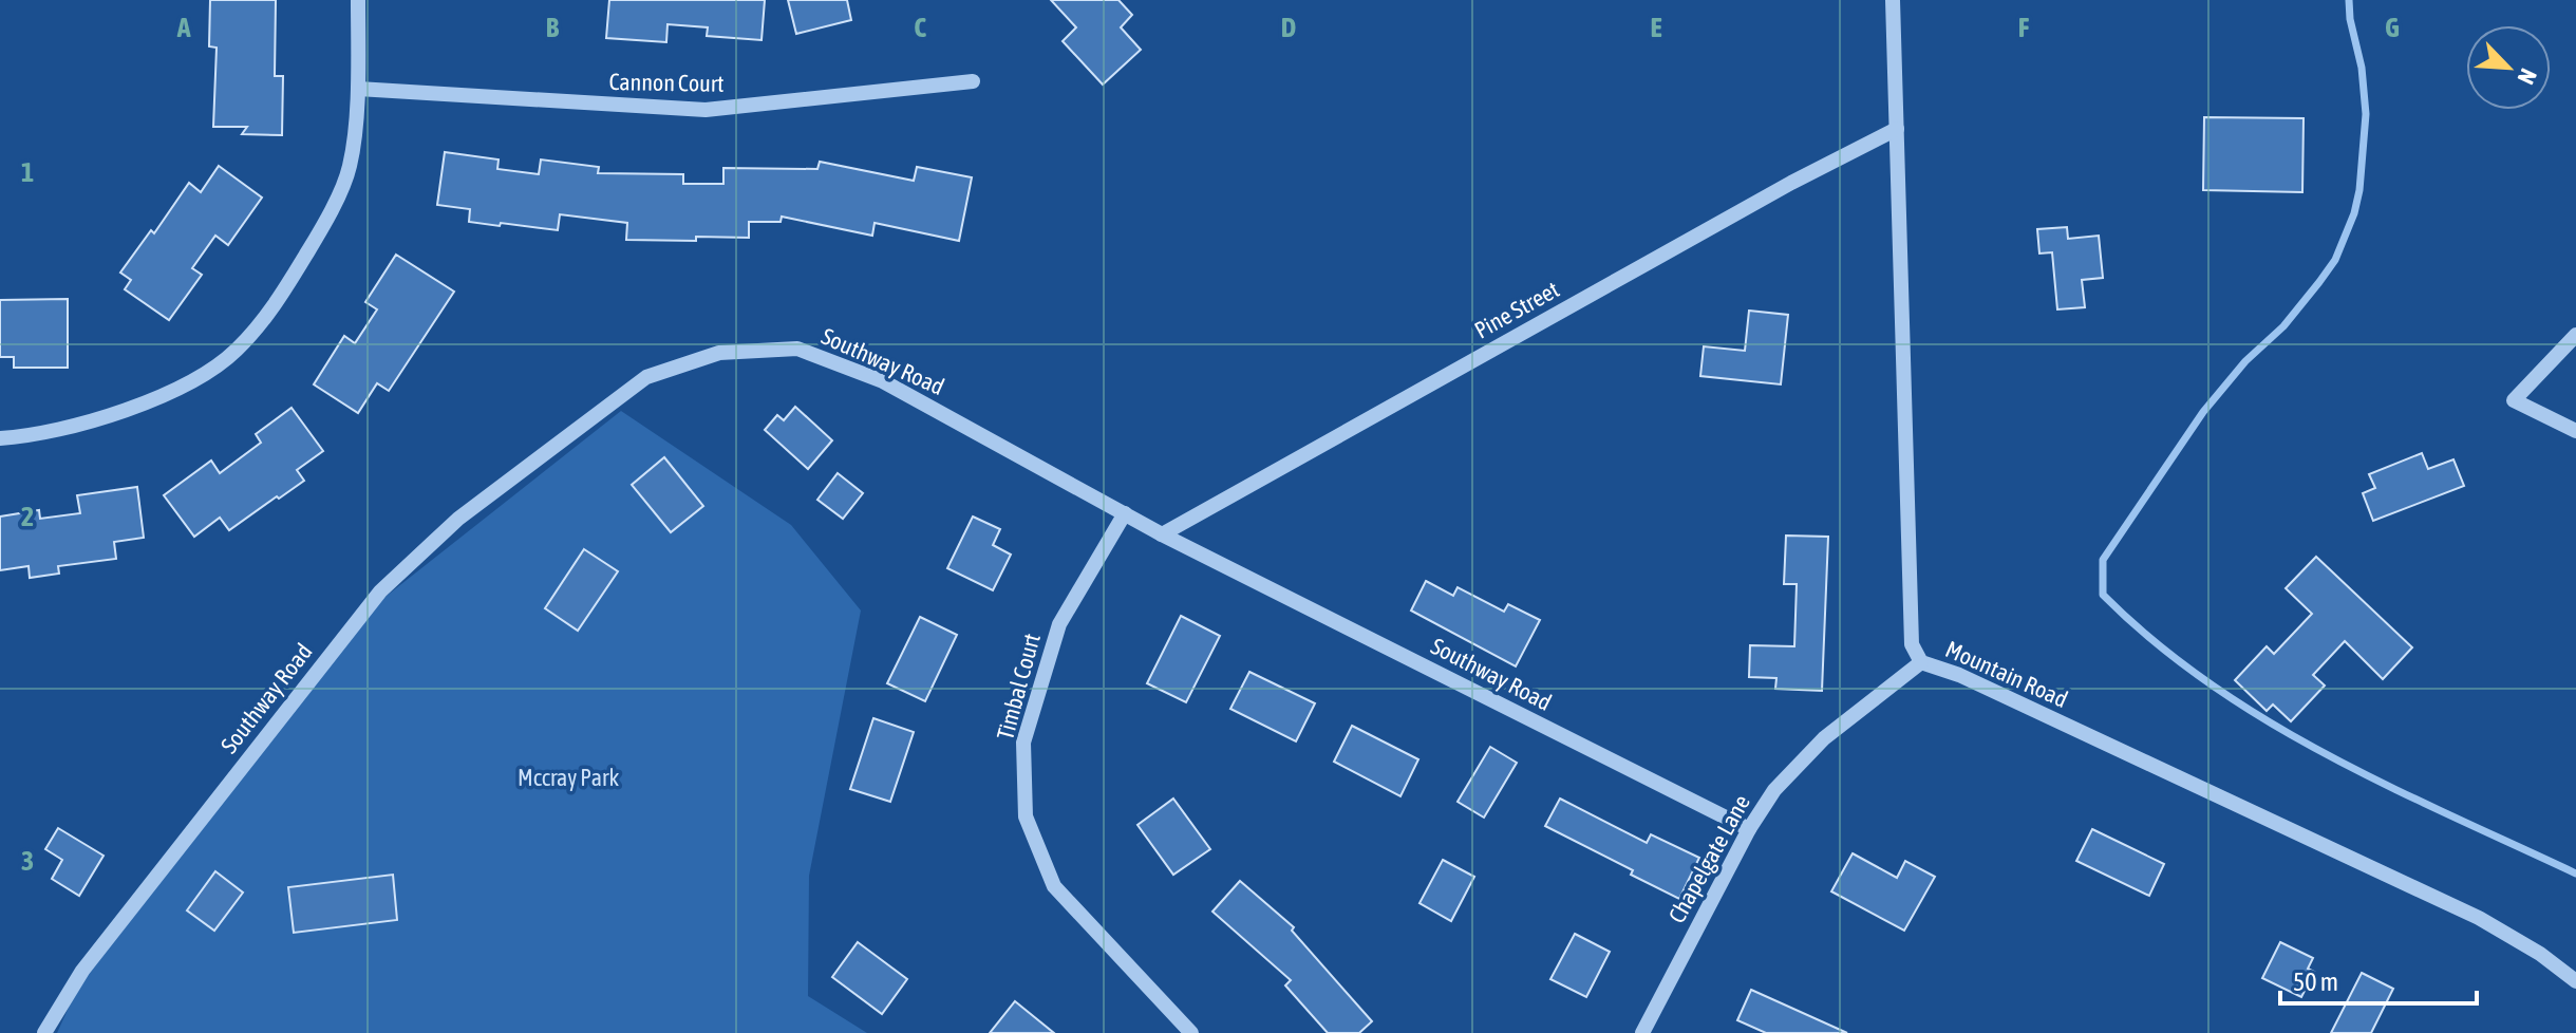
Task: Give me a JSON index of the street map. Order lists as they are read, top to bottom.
{
  "streets": {
    "street": [
      "Cannon Court",
      "Pine Street",
      "Southway Road",
      "Mountain Road",
      "Timbal Court",
      "Chapelgate Lane"
    ]
  },
  "crossings": [
    ["Pine Street", "Southway Road"],
    ["Pine Street", "Mountain Road"],
    ["Southway Road", "Timbal Court"],
    ["Southway Road", "Chapelgate Lane"],
    ["Mountain Road", "Chapelgate Lane"]
  ],
  "parks": ["Mccray Park"],
  "scale_bar": "50 m",
  "north": "bottom right",
  "grid": {
    "columns": [
      "A",
      "B",
      "C",
      "D",
      "E",
      "F",
      "G"
    ],
    "rows": ["1", "2", "3"]
  }
}
